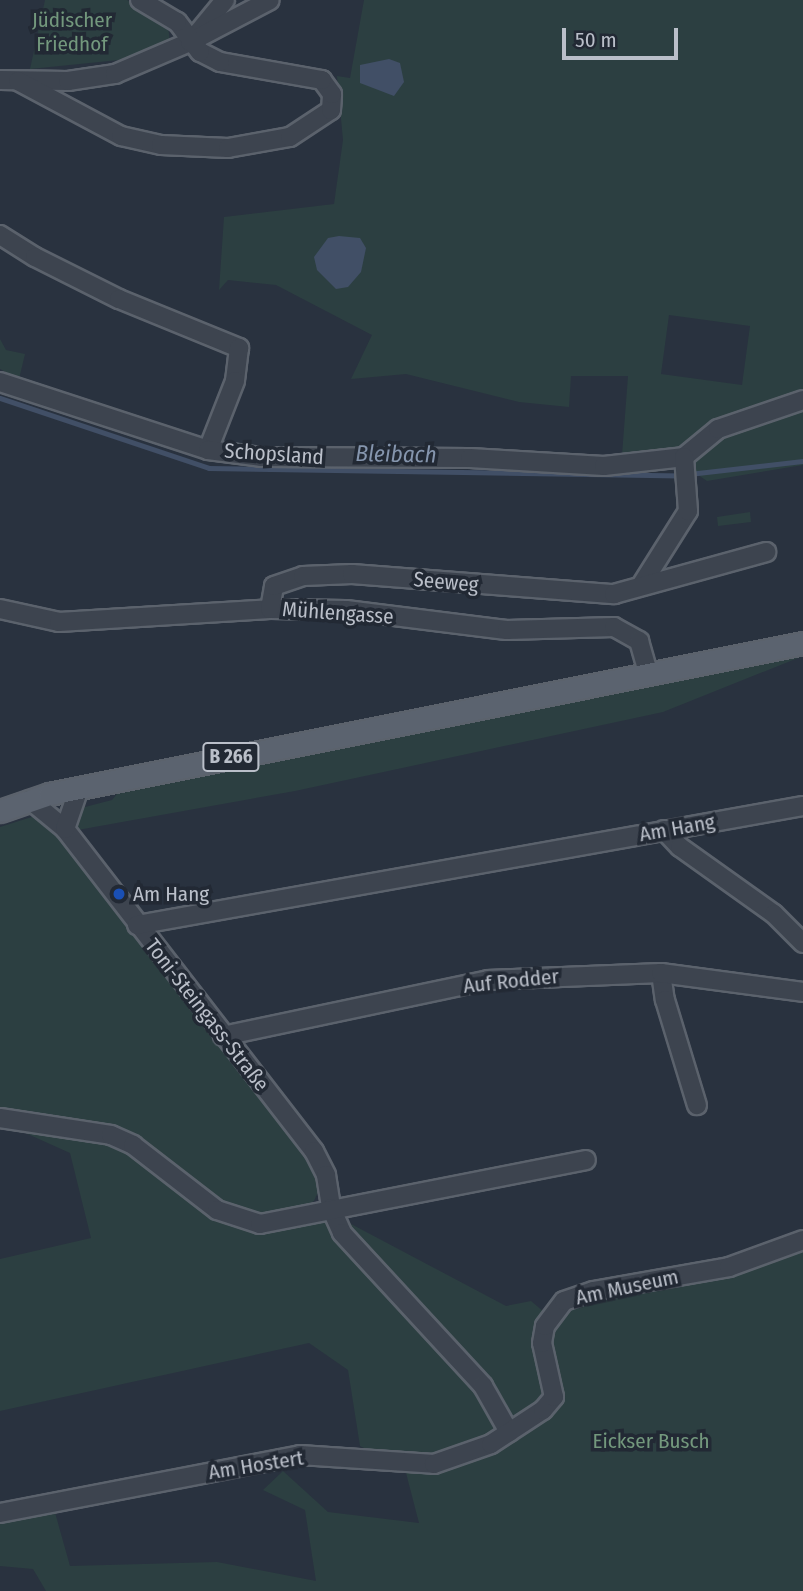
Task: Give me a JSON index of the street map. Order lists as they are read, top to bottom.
{
  "streets": {
    "main road": ["B 266"],
    "street": [
      "Schopsland",
      "Seeweg",
      "Mühlengasse",
      "Am Hang",
      "Auf Rodder",
      "Toni-Steingass-Straße",
      "Am Museum",
      "Am Hostert"
    ]
  },
  "crossings": [
    ["Seeweg", "Mühlengasse"],
    ["Mühlengasse", "B 266"],
    ["B 266", "Toni-Steingass-Straße"],
    ["Am Hang", "Toni-Steingass-Straße"],
    ["Auf Rodder", "Toni-Steingass-Straße"],
    ["Toni-Steingass-Straße", "Am Museum"],
    ["Toni-Steingass-Straße", "Am Hostert"],
    ["Am Museum", "Am Hostert"]
  ],
  "water": ["Bleibach"],
  "parks": ["Jüdischer Friedhof", "Eickser Busch"],
  "places": ["Am Hang"],
  "scale_bar": "50 m"
}
